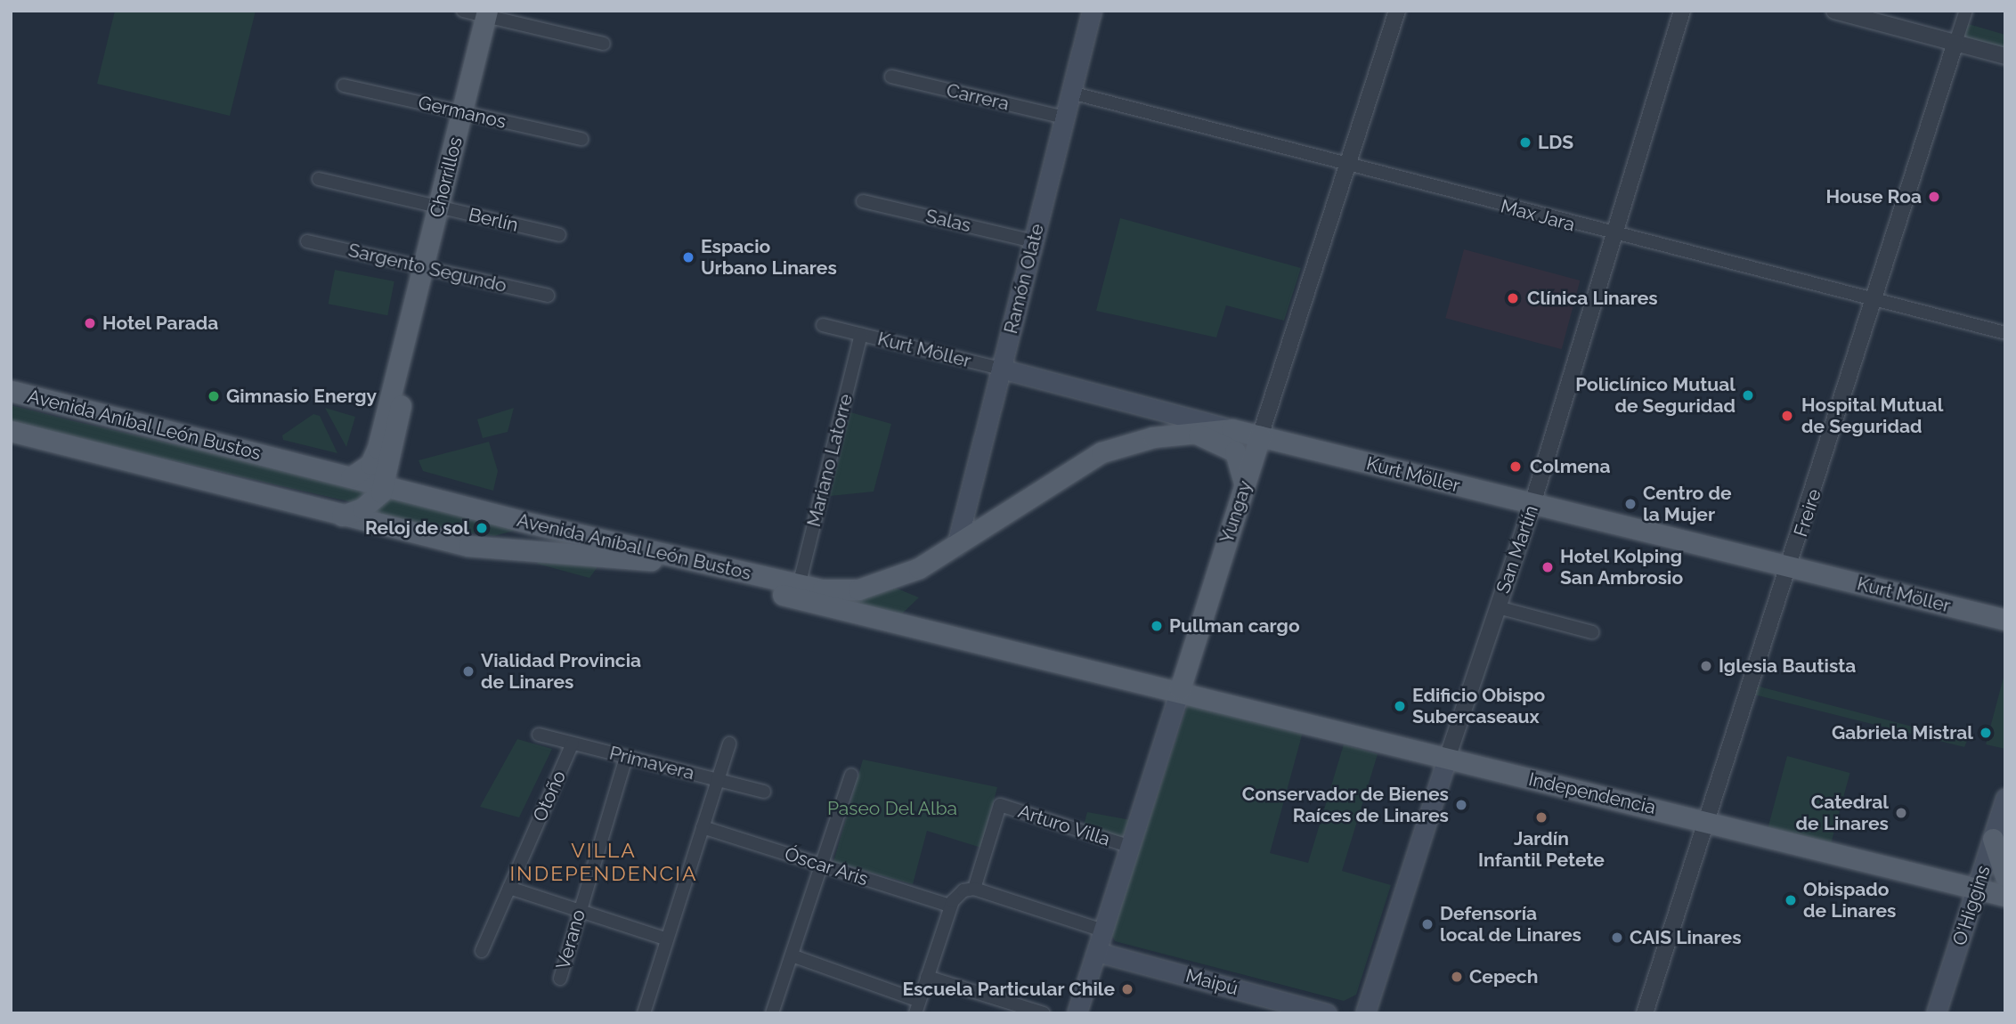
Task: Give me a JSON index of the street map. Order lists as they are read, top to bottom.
{
  "streets": {
    "main road": [
      "Chorrillos",
      "Ramón Olate",
      "Kurt Möller",
      "Avenida Aníbal León Bustos",
      "Yungay",
      "San Martín",
      "Independencia",
      "O'Higgins",
      "Maipú"
    ],
    "street": [
      "Carrera",
      "Germanos",
      "Max Jara",
      "Berlín",
      "Salas",
      "Sargento Segundo",
      "Mariano Latorre",
      "Freire",
      "Primavera",
      "Otoño",
      "Arturo Villa",
      "Óscar Aris",
      "Verano"
    ]
  },
  "crossings": [
    ["Carrera", "Ramón Olate"],
    ["Germanos", "Chorrillos"],
    ["Chorrillos", "Berlín"],
    ["Chorrillos", "Sargento Segundo"],
    ["Chorrillos", "Avenida Aníbal León Bustos"],
    ["Max Jara", "Ramón Olate"],
    ["Max Jara", "Yungay"],
    ["Max Jara", "Freire"],
    ["Max Jara", "San Martín"],
    ["Salas", "Ramón Olate"],
    ["Ramón Olate", "Kurt Möller"],
    ["Ramón Olate", "Avenida Aníbal León Bustos"],
    ["Kurt Möller", "Avenida Aníbal León Bustos"],
    ["Kurt Möller", "Mariano Latorre"],
    ["Kurt Möller", "Yungay"],
    ["Kurt Möller", "Freire"],
    ["Kurt Möller", "San Martín"],
    ["Avenida Aníbal León Bustos", "Mariano Latorre"],
    ["Avenida Aníbal León Bustos", "Yungay"],
    ["Avenida Aníbal León Bustos", "Independencia"],
    ["Yungay", "Independencia"],
    ["Yungay", "Arturo Villa"],
    ["Yungay", "Maipú"],
    ["Freire", "Independencia"],
    ["San Martín", "Independencia"],
    ["Primavera", "Otoño"],
    ["Primavera", "Verano"],
    ["Independencia", "O'Higgins"]
  ],
  "districts": ["VILLA INDEPENDENCIA"],
  "parks": ["Paseo Del Alba"],
  "places": [
    "LDS",
    "House Roa",
    "Espacio Urbano Linares",
    "Clínica Linares",
    "Hotel Parada",
    "Policlínico Mutual de Seguridad",
    "Gimnasio Energy",
    "Hospital Mutual de Seguridad",
    "Colmena",
    "Centro de la Mujer",
    "Reloj de sol",
    "Hotel Kolping San Ambrosio",
    "Pullman cargo",
    "Iglesia Bautista",
    "Vialidad Provincia de Linares",
    "Edificio Obispo Subercaseaux",
    "Gabriela Mistral",
    "Conservador de Bienes Raíces de Linares",
    "Catedral de Linares",
    "Jardín Infantil Petete",
    "Obispado de Linares",
    "Defensoría local de Linares",
    "CAIS Linares",
    "Cepech",
    "Escuela Particular Chile"
  ]
}
